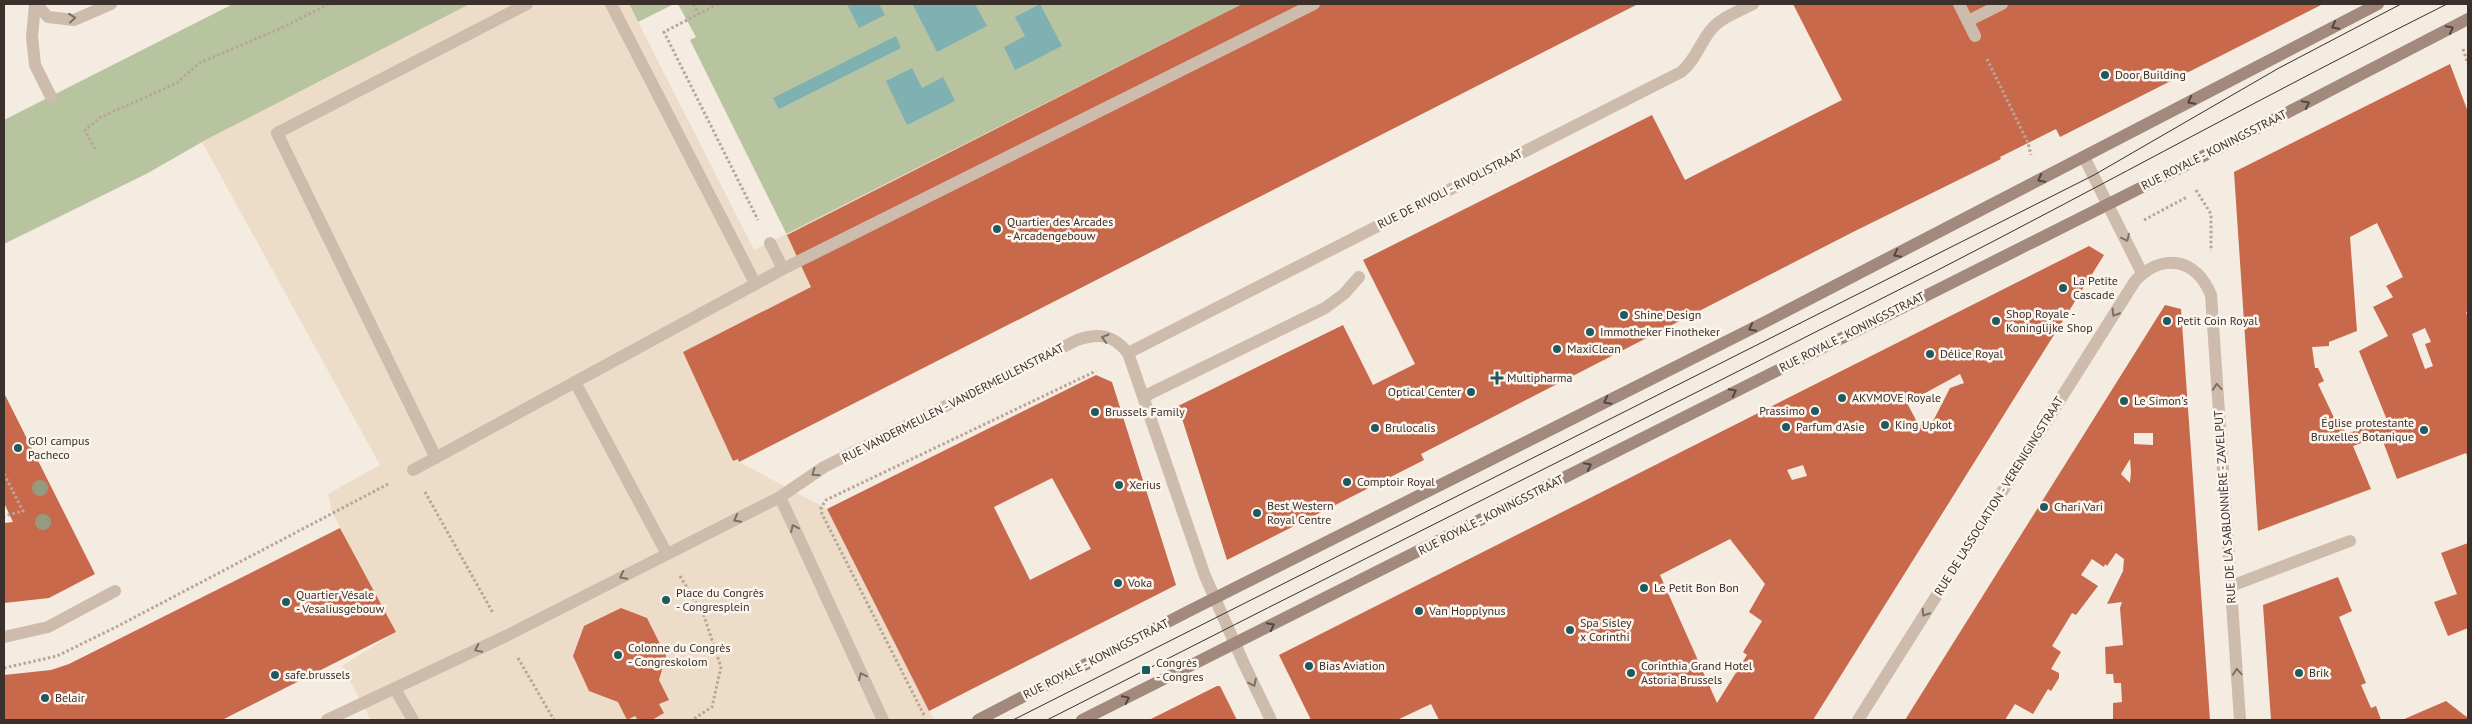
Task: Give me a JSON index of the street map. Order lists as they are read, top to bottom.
{
  "streets": {
    "street": [
      "RUE ROYALE - KONINGSSTRAAT",
      "RUE DE RIVOLI - RIVOLISTRAAT",
      "RUE VANDERMEULEN - VANDERMEULENSTRAAT",
      "RUE DE L'ASSOCIATION - VERENIGINGSTRAAT",
      "RUE DE LA SABLONNIÈRE - ZAVELPUT"
    ]
  },
  "crossings": [
    ["RUE DE RIVOLI - RIVOLISTRAAT", "RUE VANDERMEULEN - VANDERMEULENSTRAAT"],
    ["RUE DE L'ASSOCIATION - VERENIGINGSTRAAT", "RUE DE LA SABLONNIÈRE - ZAVELPUT"]
  ],
  "one_way": ["RUE VANDERMEULEN - VANDERMEULENSTRAAT", "RUE DE L'ASSOCIATION - VERENIGINGSTRAAT", "RUE DE LA SABLONNIÈRE - ZAVELPUT"],
  "places": {
    "other": [
      "Door Building",
      "Quartier des Arcades - Arcadengebouw",
      "La Petite Cascade",
      "Shine Design",
      "Shop Royale - Koninglijke Shop",
      "Petit Coin Royal",
      "Immotheker Finotheker",
      "MaxiClean",
      "Délice Royal",
      "Optical Center",
      "AKVMOVE Royale",
      "Le Simon's",
      "Prassimo",
      "Brussels Family",
      "King Upkot",
      "Parfum d'Asie",
      "Brulocalis",
      "Église protestante Bruxelles Botanique",
      "GO! campus Pacheco",
      "Comptoir Royal",
      "Xerius",
      "Chari Vari",
      "Best Western Royal Centre",
      "Voka",
      "Le Petit Bon Bon",
      "Place du Congrès - Congresplein",
      "Quartier Vésale - Vesaliusgebouw",
      "Van Hopplynus",
      "Spa Sisley x Corinthi",
      "Colonne du Congrès - Congreskolom",
      "Bias Aviation",
      "Corinthia Grand Hotel Astoria Brussels",
      "Brik",
      "safe.brussels",
      "Belair"
    ],
    "health": ["Multipharma"],
    "transit": ["Congrès - Congres"]
  }
}
